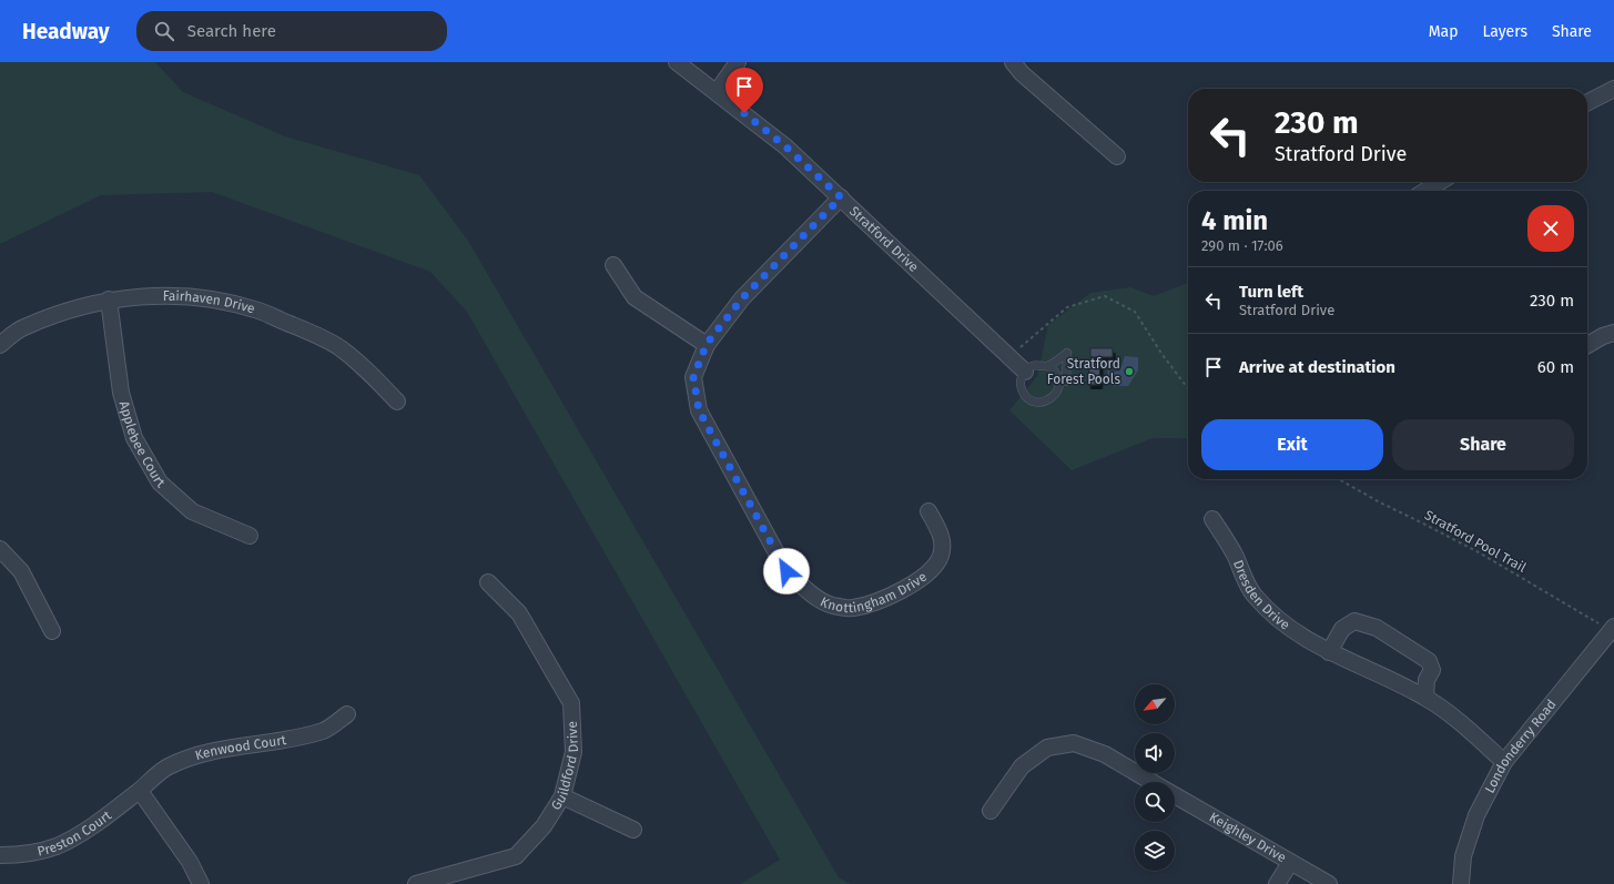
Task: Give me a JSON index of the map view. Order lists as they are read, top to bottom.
{
  "streets": {
    "street": [
      "Stratford Drive",
      "Fairhaven Drive",
      "Applebee Court",
      "Knottingham Drive",
      "Dresden Drive",
      "Londonderry Road",
      "Kenwood Court",
      "Guildford Drive",
      "Preston Court",
      "Keighley Drive"
    ],
    "path": ["Stratford Pool Trail"]
  },
  "crossings": [
    ["Stratford Drive", "Knottingham Drive"],
    ["Fairhaven Drive", "Applebee Court"],
    ["Stratford Pool Trail", "Londonderry Road"],
    ["Dresden Drive", "Londonderry Road"],
    ["Kenwood Court", "Preston Court"]
  ],
  "places": ["Stratford Forest Pools"],
  "north": "bottom left",
  "page": {
    "header": "Headway",
    "search": "Search here",
    "nav": ["Map", "Layers", "Share"],
    "turn": ["230 m", "Stratford Drive"],
    "heading": ["4 min", "290 m · 17:06"],
    "list": [
      {
        "name": "Turn left",
        "note": "Stratford Drive",
        "value": "230 m"
      },
      {
        "name": "Arrive at destination",
        "value": "60 m"
      }
    ],
    "buttons": ["Exit", "Share"]
  }
}
